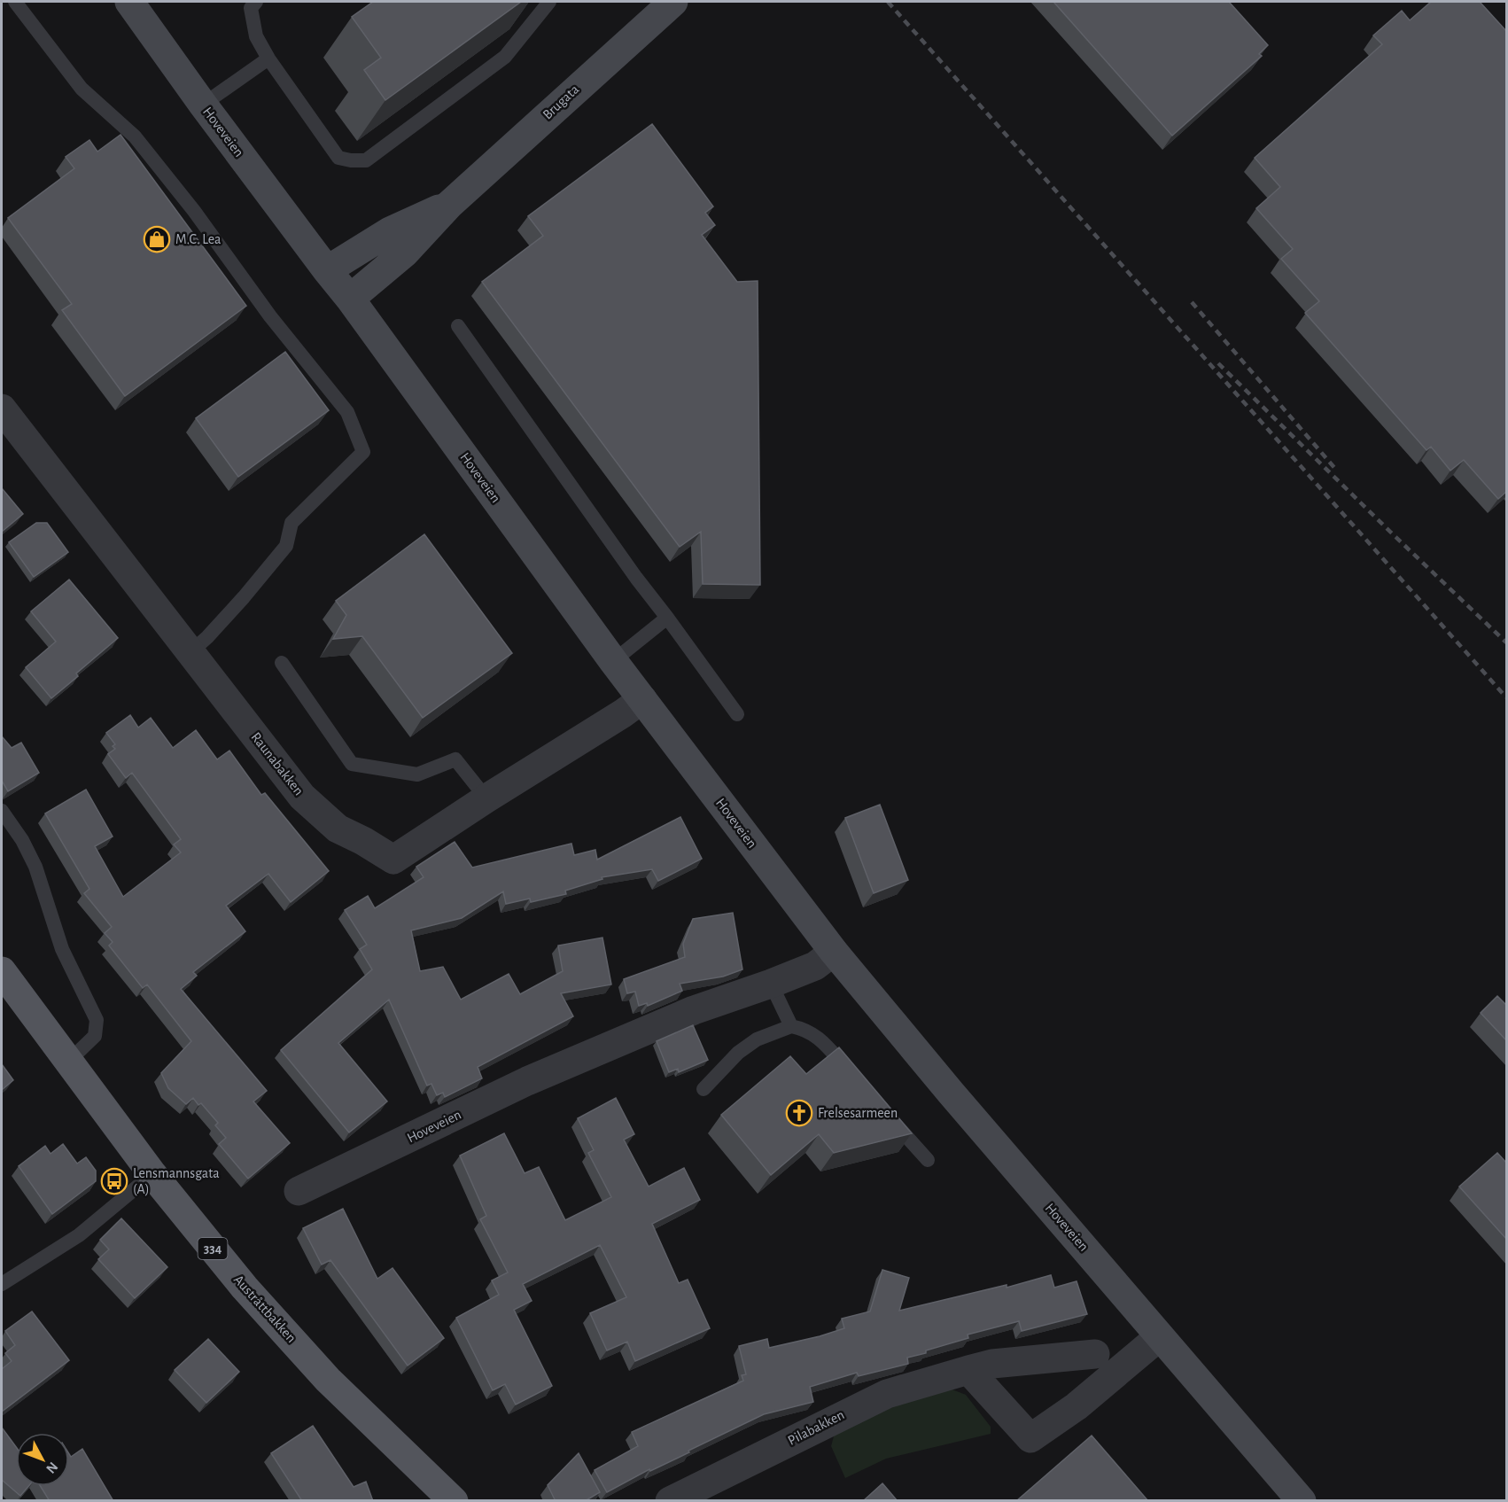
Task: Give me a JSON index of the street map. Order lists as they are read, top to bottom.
{
  "streets": {
    "main road": [
      "Brugata",
      "Hoveveien",
      "334",
      "Austråttbakken"
    ],
    "street": ["Raunabakken", "Pilabakken"]
  },
  "crossings": [
    ["Brugata", "Hoveveien"],
    ["Hoveveien", "Raunabakken"]
  ],
  "places": {
    "shop": ["M.C. Lea"],
    "church": ["Frelsesarmeen"],
    "bus stop": ["Lensmannsgata (A)"]
  },
  "north": "bottom right"
}
